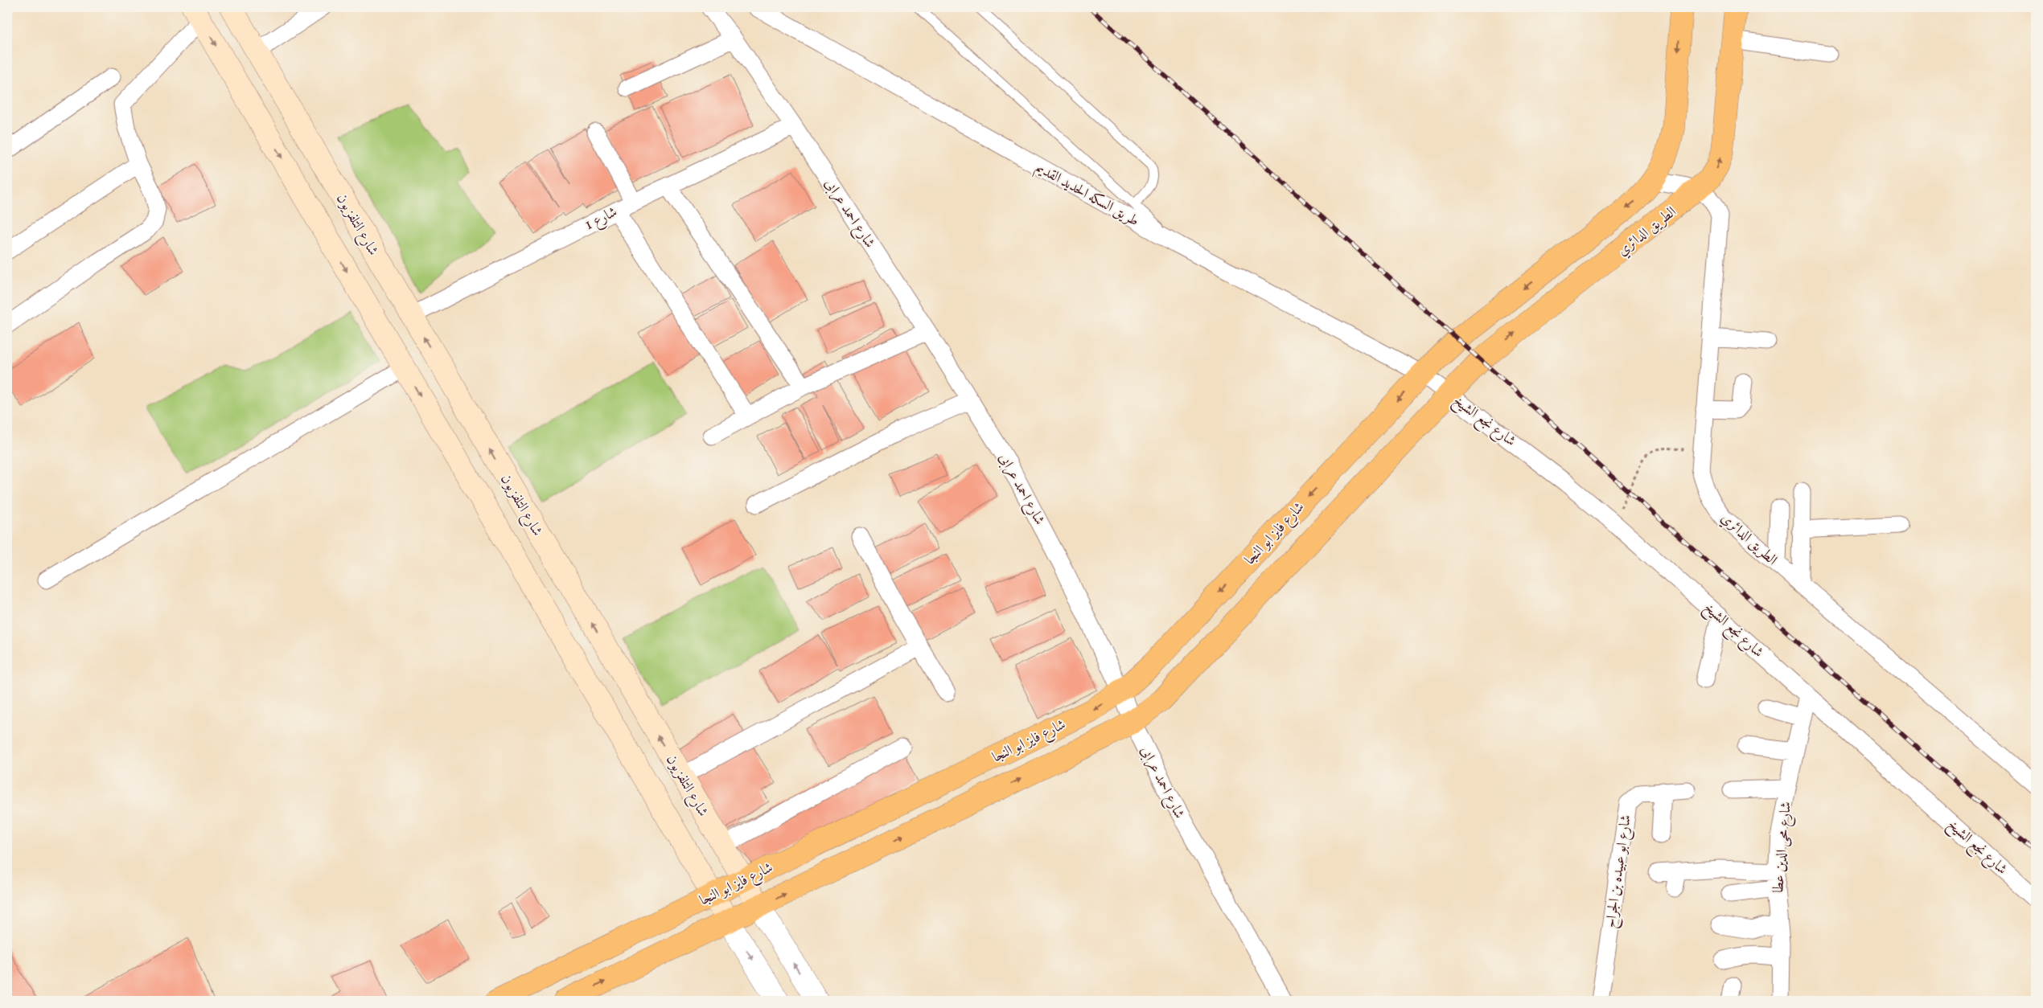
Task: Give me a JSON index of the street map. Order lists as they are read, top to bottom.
{
  "streets": {
    "main road": ["شارع التلفزيون", "الطريق الدائري", "شارع فايز ابو النجا"],
    "street": [
      "طريق السكه الحديد القديم",
      "شارع احمد عرابى",
      "شارع 1",
      "شارع نجع الشيخ",
      "شارع محى الدين عطا",
      "شارع ابو عبيده بن الجراح"
    ]
  },
  "crossings": [
    ["طريق السكه الحديد القديم", "شارع نجع الشيخ"],
    ["طريق السكه الحديد القديم", "شارع فايز ابو النجا"],
    ["شارع احمد عرابى", "شارع 1"],
    ["شارع احمد عرابى", "شارع فايز ابو النجا"],
    ["شارع 1", "شارع التلفزيون"],
    ["شارع التلفزيون", "شارع فايز ابو النجا"],
    ["الطريق الدائري", "شارع نجع الشيخ"],
    ["الطريق الدائري", "شارع فايز ابو النجا"],
    ["شارع نجع الشيخ", "شارع فايز ابو النجا"],
    ["شارع نجع الشيخ", "شارع محى الدين عطا"]
  ]
}
